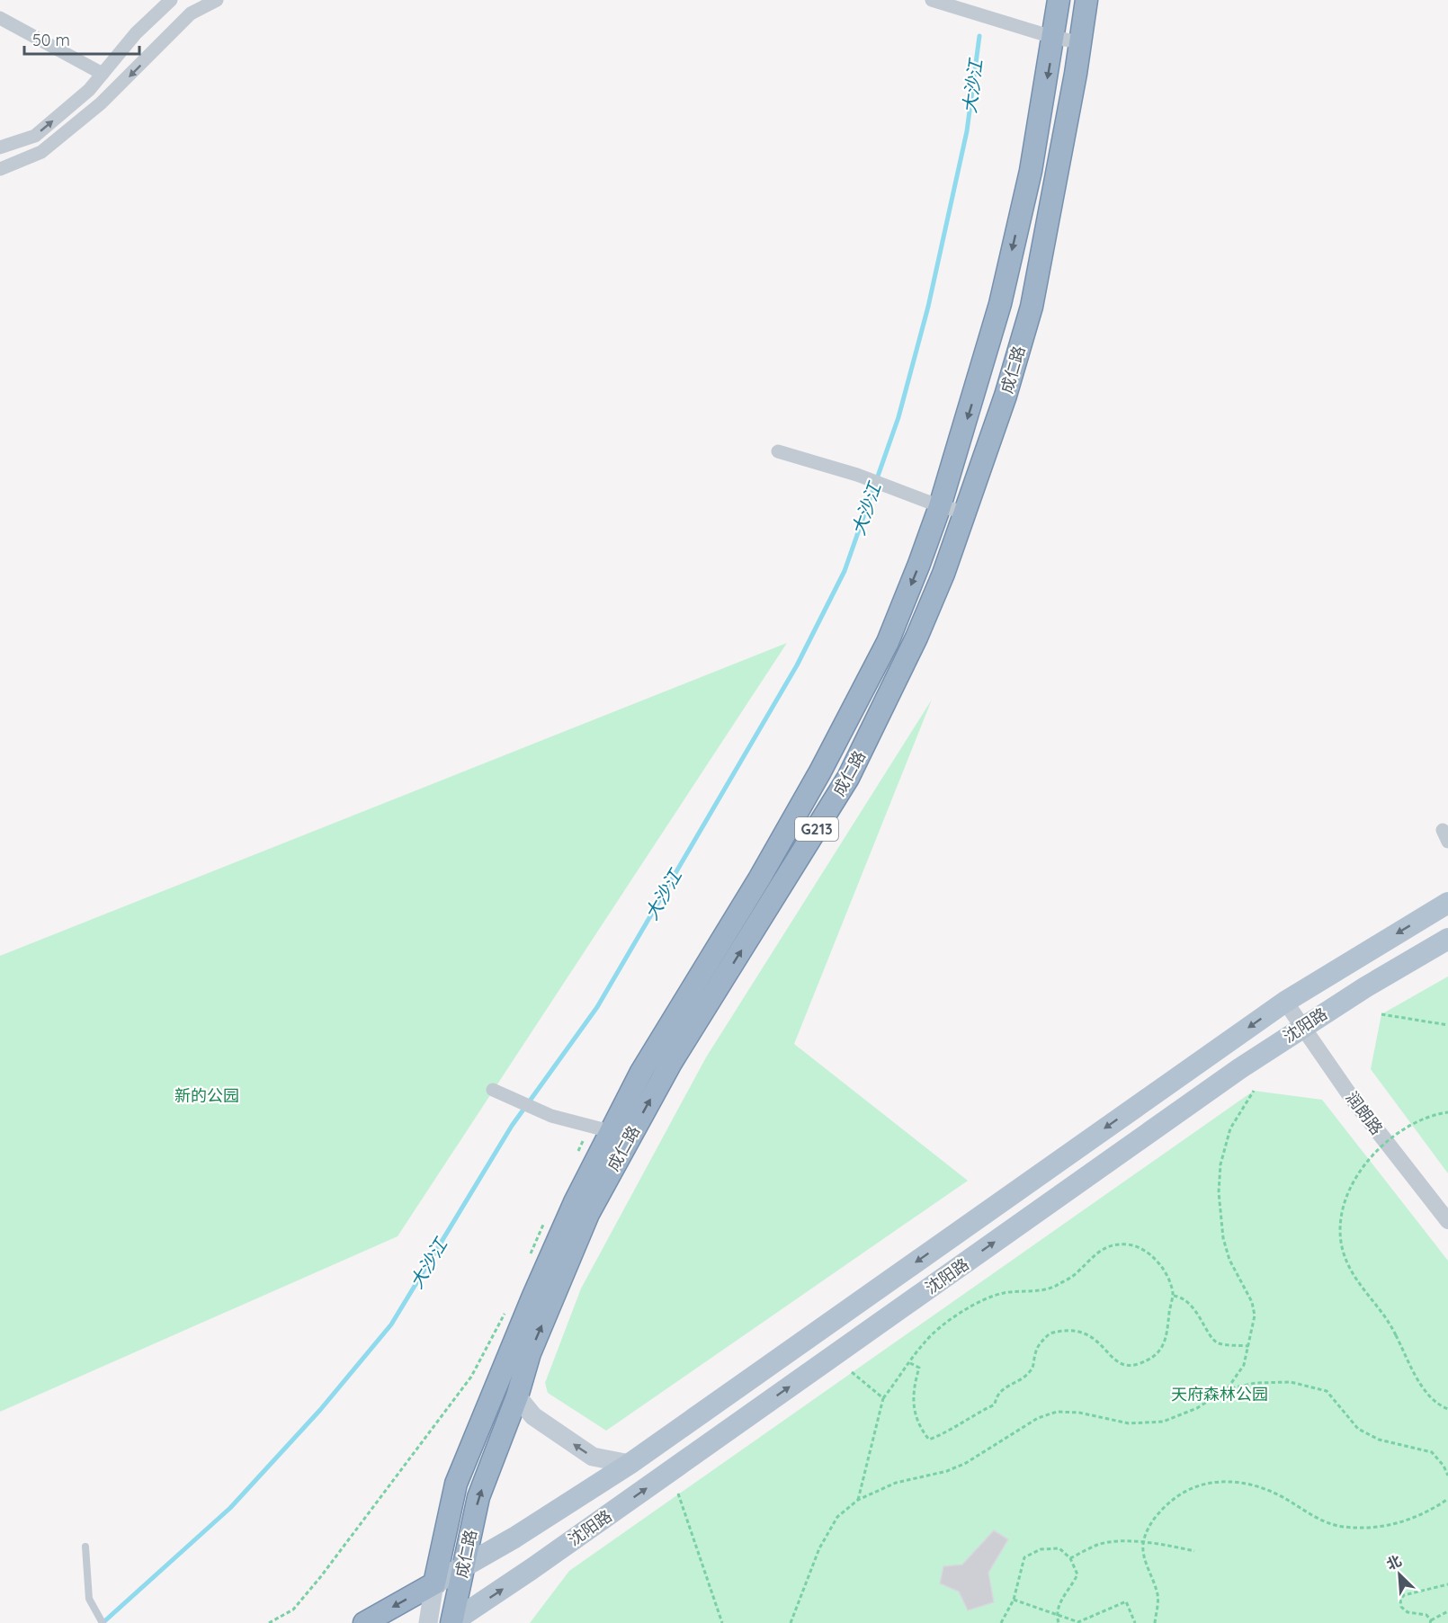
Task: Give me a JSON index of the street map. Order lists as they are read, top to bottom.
{
  "streets": {
    "highway": ["成仁路", "G213"],
    "main road": ["沈阳路"],
    "street": ["润朗路"]
  },
  "crossings": [
    ["成仁路", "沈阳路"],
    ["沈阳路", "润朗路"]
  ],
  "water": ["大沙江"],
  "parks": ["新的公园", "天府森林公园"],
  "scale_bar": "50 m",
  "north": "top left"
}
